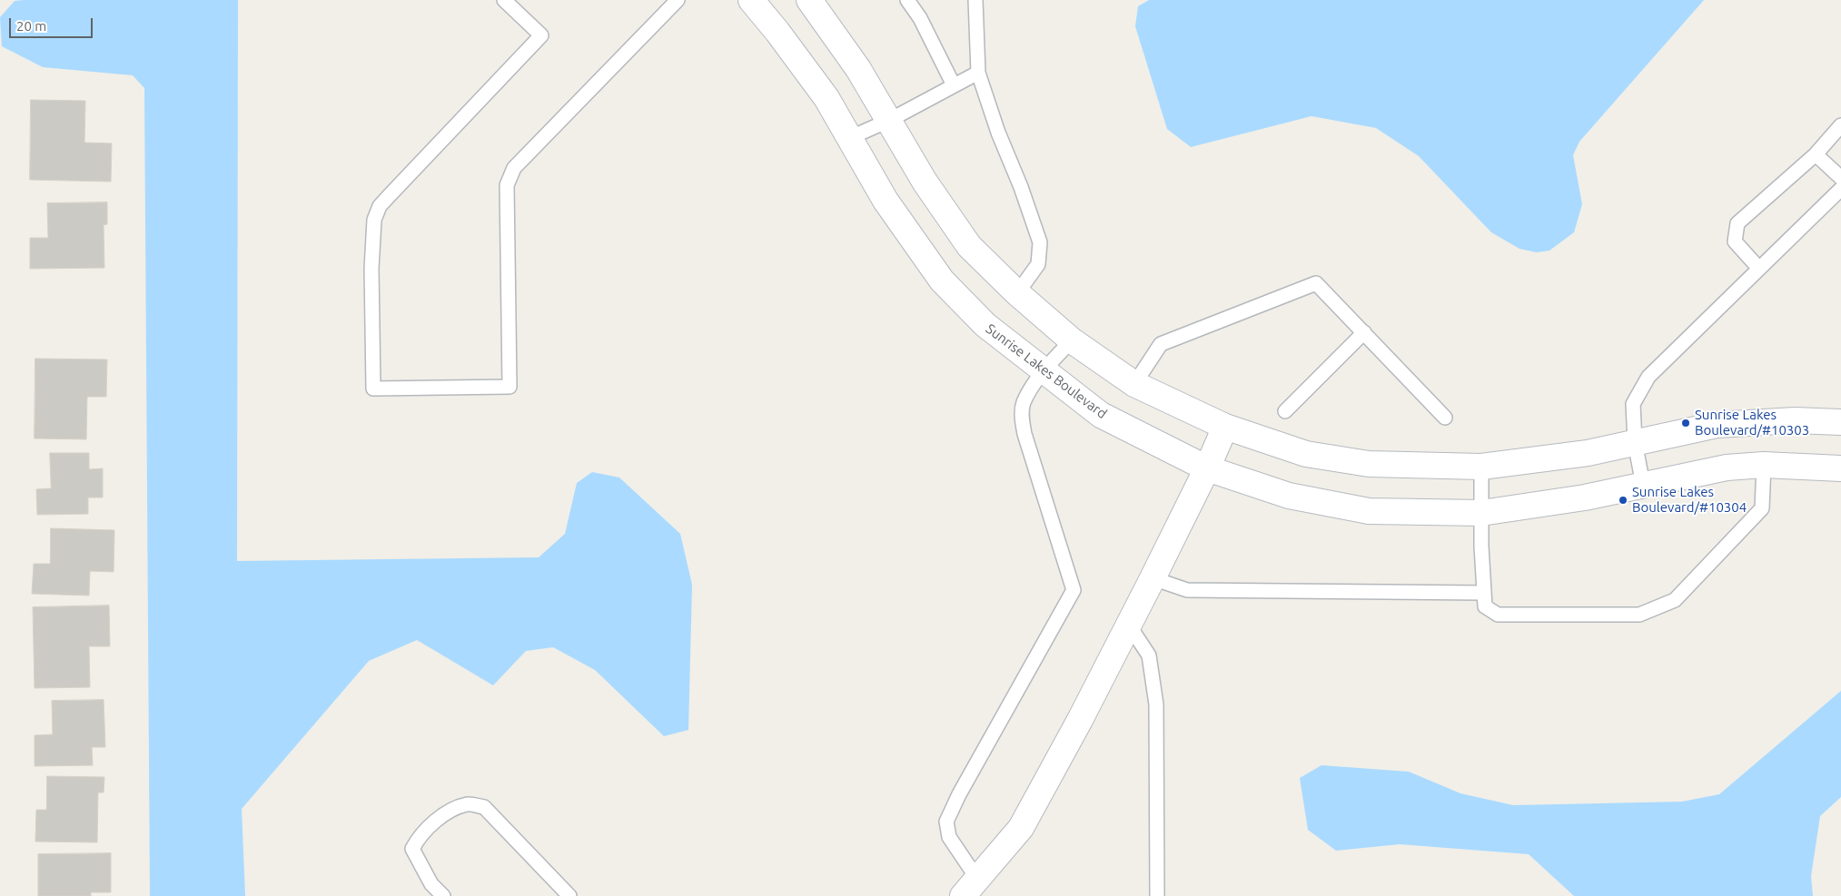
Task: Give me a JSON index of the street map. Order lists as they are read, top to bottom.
{
  "streets": {
    "street": ["Sunrise Lakes Boulevard"]
  },
  "places": ["Sunrise Lakes Boulevard/#10303", "Sunrise Lakes Boulevard/#10304"],
  "scale_bar": "20 m"
}
